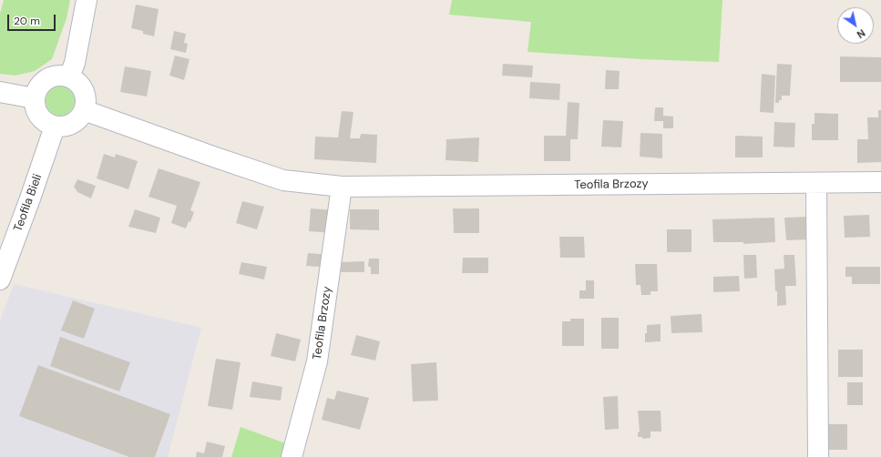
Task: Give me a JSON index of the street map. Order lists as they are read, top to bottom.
{
  "streets": {
    "street": ["Teofila Brzozy", "Teofila Bieli"]
  },
  "crossings": [
    ["Teofila Brzozy", "Teofila Bieli"]
  ],
  "scale_bar": "20 m",
  "north": "bottom right"
}
